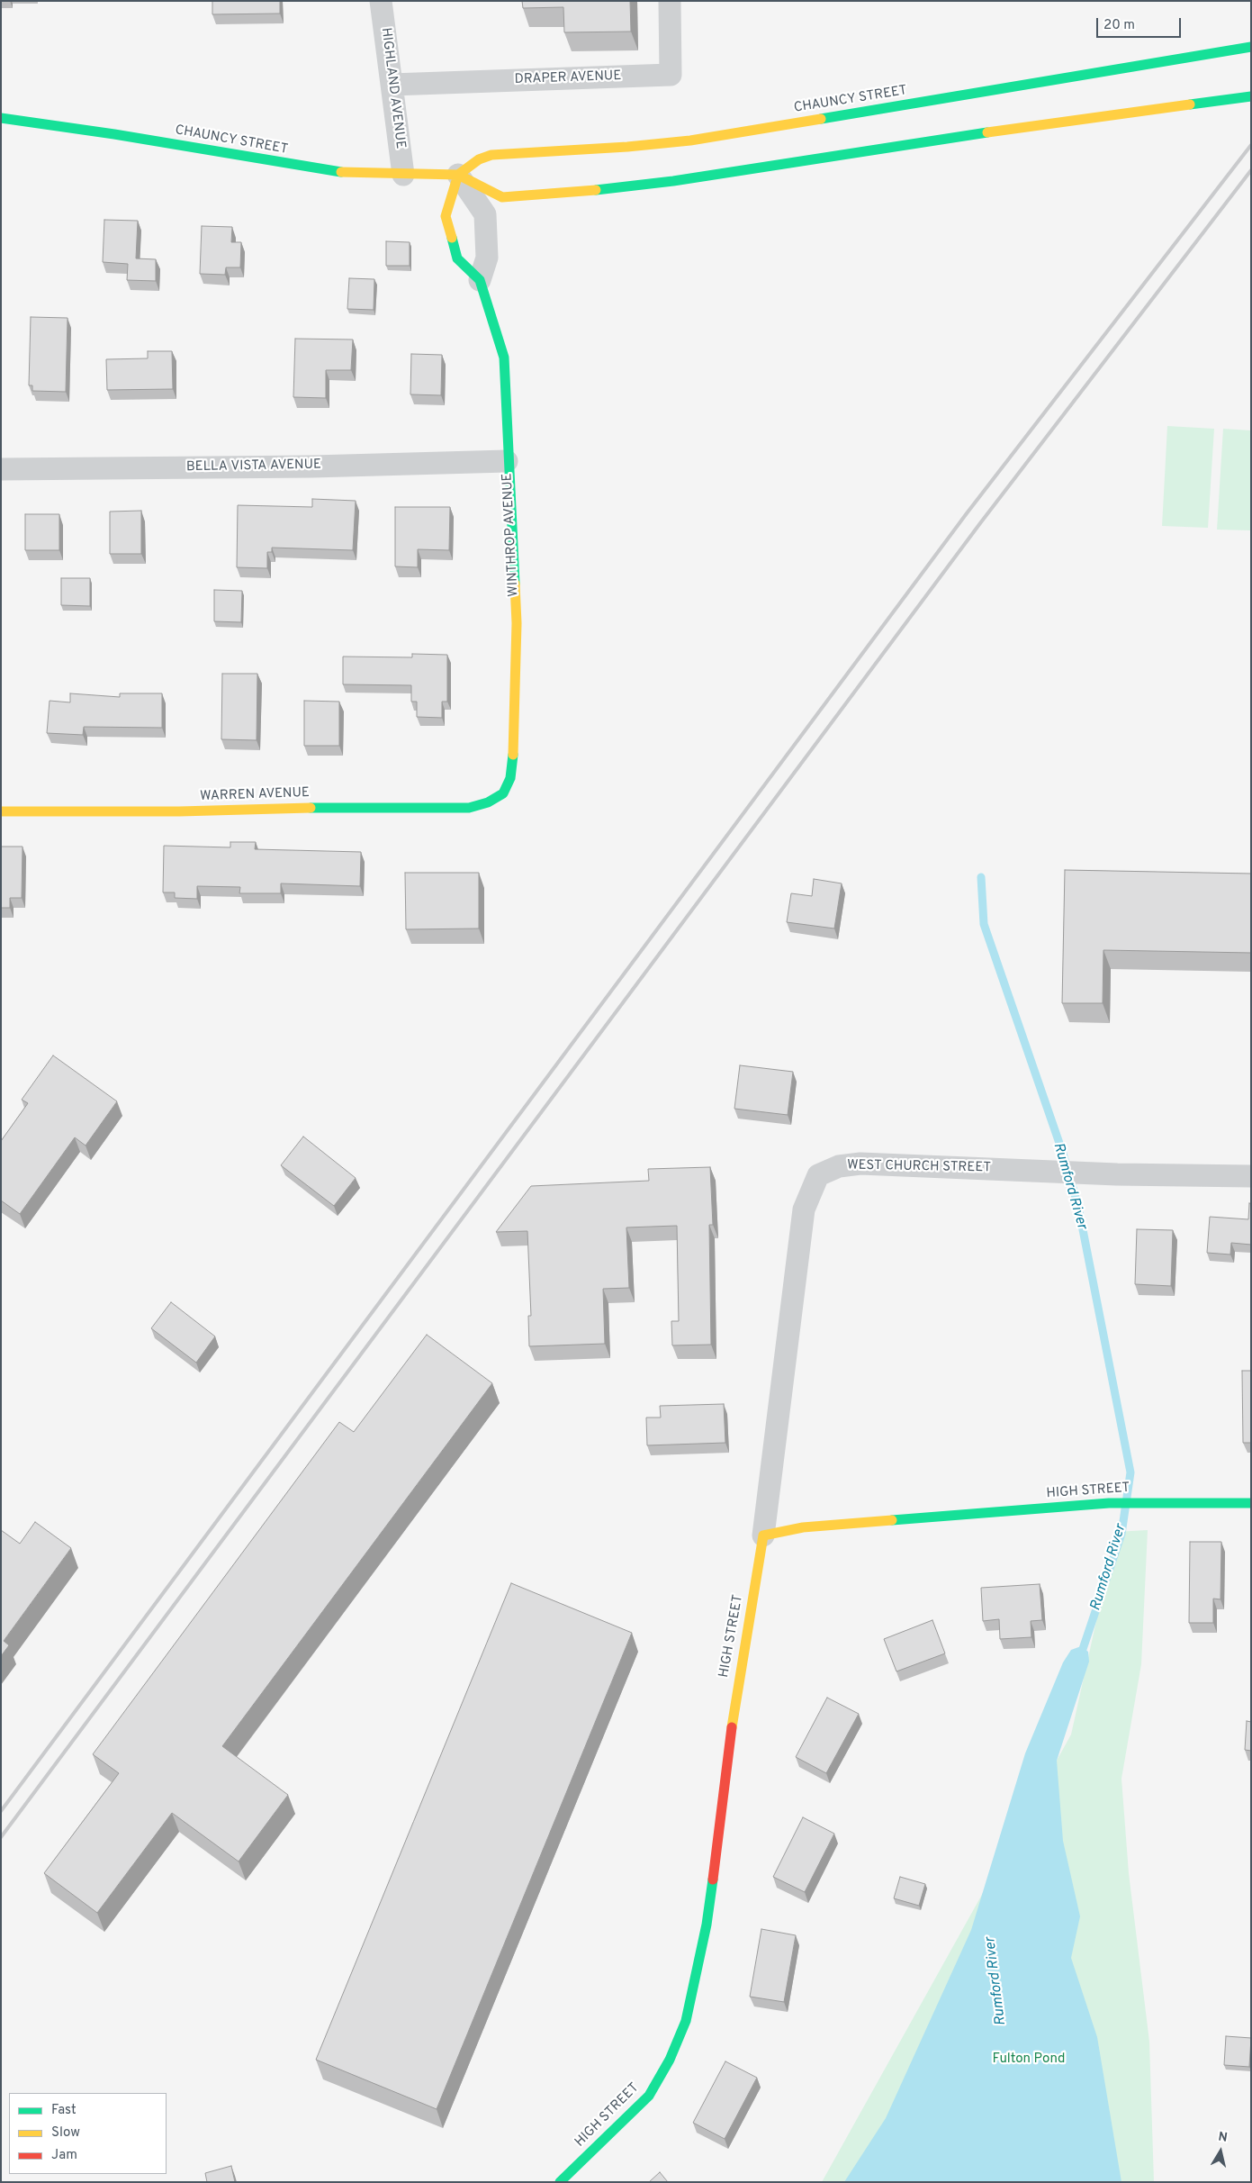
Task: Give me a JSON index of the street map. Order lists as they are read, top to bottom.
{
  "streets": {
    "street": [
      "DRAPER AVENUE",
      "HIGHLAND AVENUE",
      "CHAUNCY STREET",
      "BELLA VISTA AVENUE",
      "WINTHROP AVENUE",
      "WARREN AVENUE",
      "WEST CHURCH STREET",
      "HIGH STREET"
    ]
  },
  "crossings": [
    ["DRAPER AVENUE", "HIGHLAND AVENUE"],
    ["HIGHLAND AVENUE", "CHAUNCY STREET"],
    ["CHAUNCY STREET", "WINTHROP AVENUE"],
    ["BELLA VISTA AVENUE", "WINTHROP AVENUE"],
    ["WINTHROP AVENUE", "WARREN AVENUE"],
    ["WEST CHURCH STREET", "HIGH STREET"]
  ],
  "water": ["Rumford River"],
  "parks": ["Fulton Pond"],
  "legend": ["Fast", "Slow", "Jam"],
  "scale_bar": "20 m",
  "north": "top"
}
